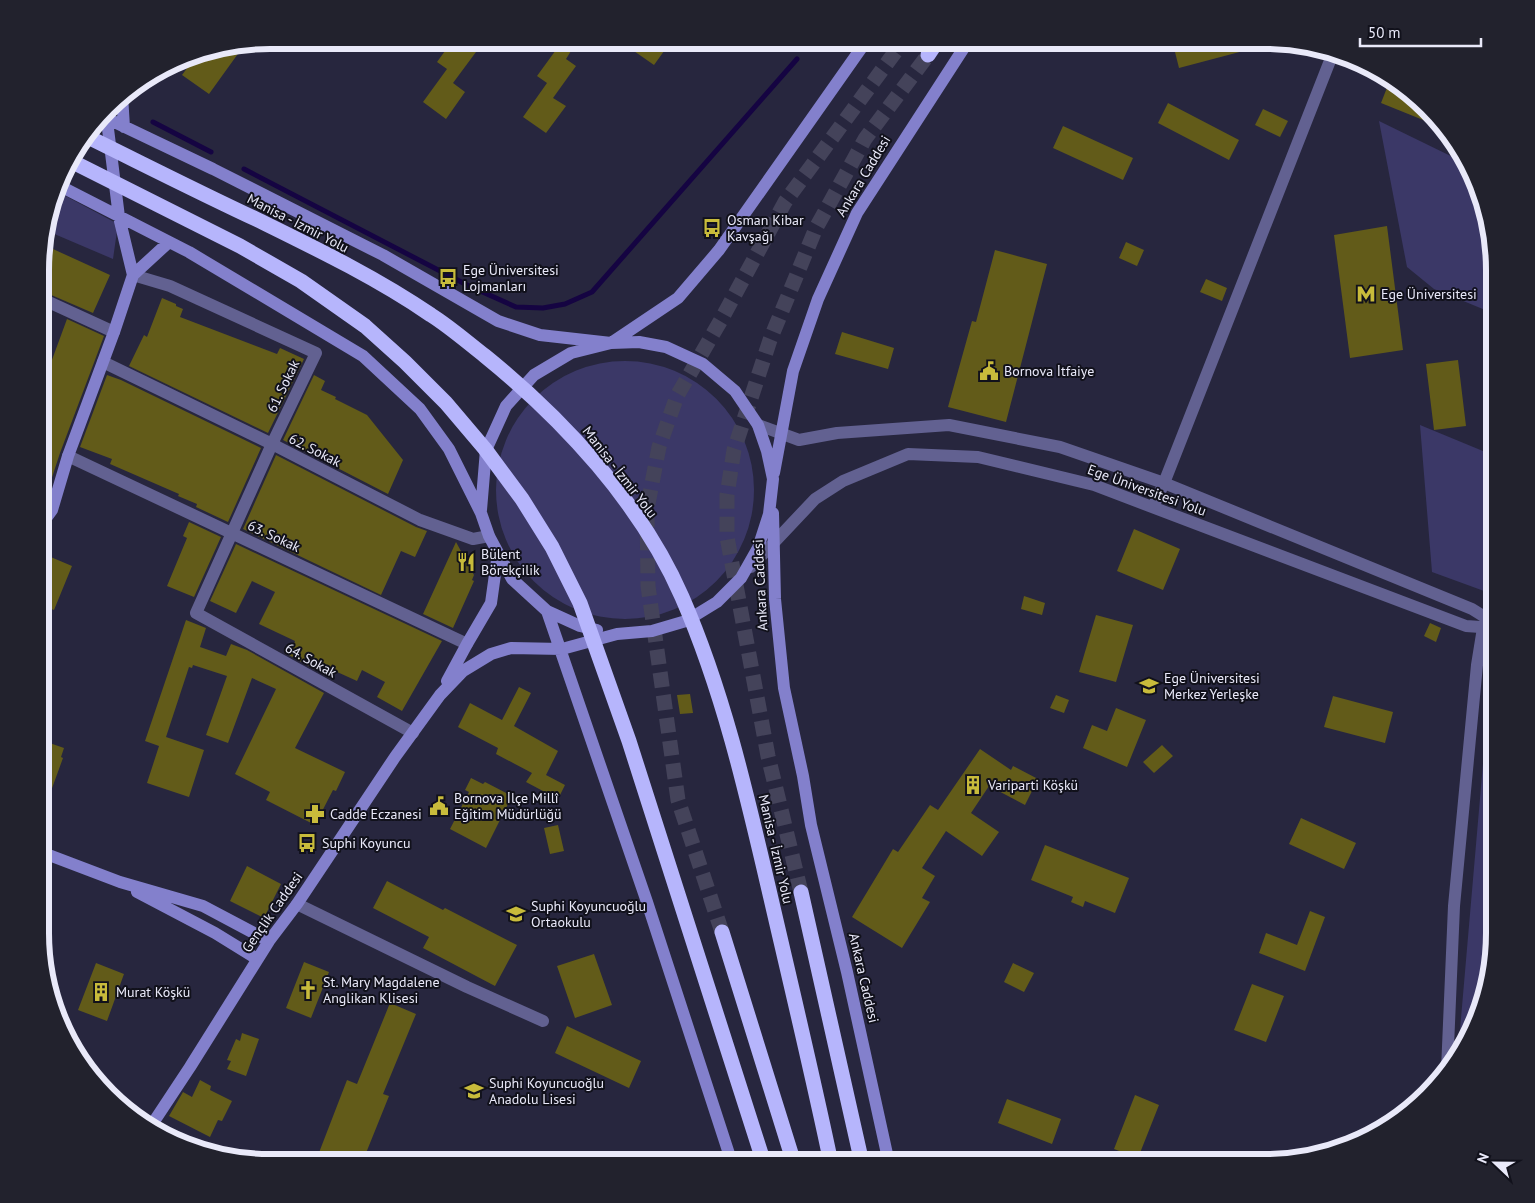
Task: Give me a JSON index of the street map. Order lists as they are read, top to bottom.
{
  "streets": {
    "highway": ["Manisa - İzmir Yolu"],
    "main road": ["Ankara Caddesi", "Gençlik Caddesi"],
    "street": [
      "61. Sokak",
      "62. Sokak",
      "Ege Üniversitesi Yolu",
      "63. Sokak",
      "64. Sokak"
    ]
  },
  "crossings": [
    ["Ankara Caddesi", "Ege Üniversitesi Yolu"],
    ["61. Sokak", "62. Sokak"],
    ["61. Sokak", "63. Sokak"],
    ["61. Sokak", "64. Sokak"],
    ["63. Sokak", "Gençlik Caddesi"],
    ["64. Sokak", "Gençlik Caddesi"]
  ],
  "places": {
    "bus stop": ["Osman Kibar Kavşağı", "Ege Üniversitesi Lojmanları", "Suphi Koyuncu"],
    "metro station": ["Ege Üniversitesi"],
    "public building": ["Bornova İtfaiye", "Bornova İlçe Millî Eğitim Müdürlüğü"],
    "restaurant": ["Bülent Börekçilik"],
    "school or university": ["Ege Üniversitesi Merkez Yerleşke", "Suphi Koyuncuoğlu Ortaokulu", "Suphi Koyuncuoğlu Anadolu Lisesi"],
    "building": ["Variparti Köşkü", "Murat Köşkü"],
    "pharmacy": ["Cadde Eczanesi"],
    "church": ["St. Mary Magdalene Anglikan Klisesi"]
  },
  "scale_bar": "50 m",
  "north": "left"
}
